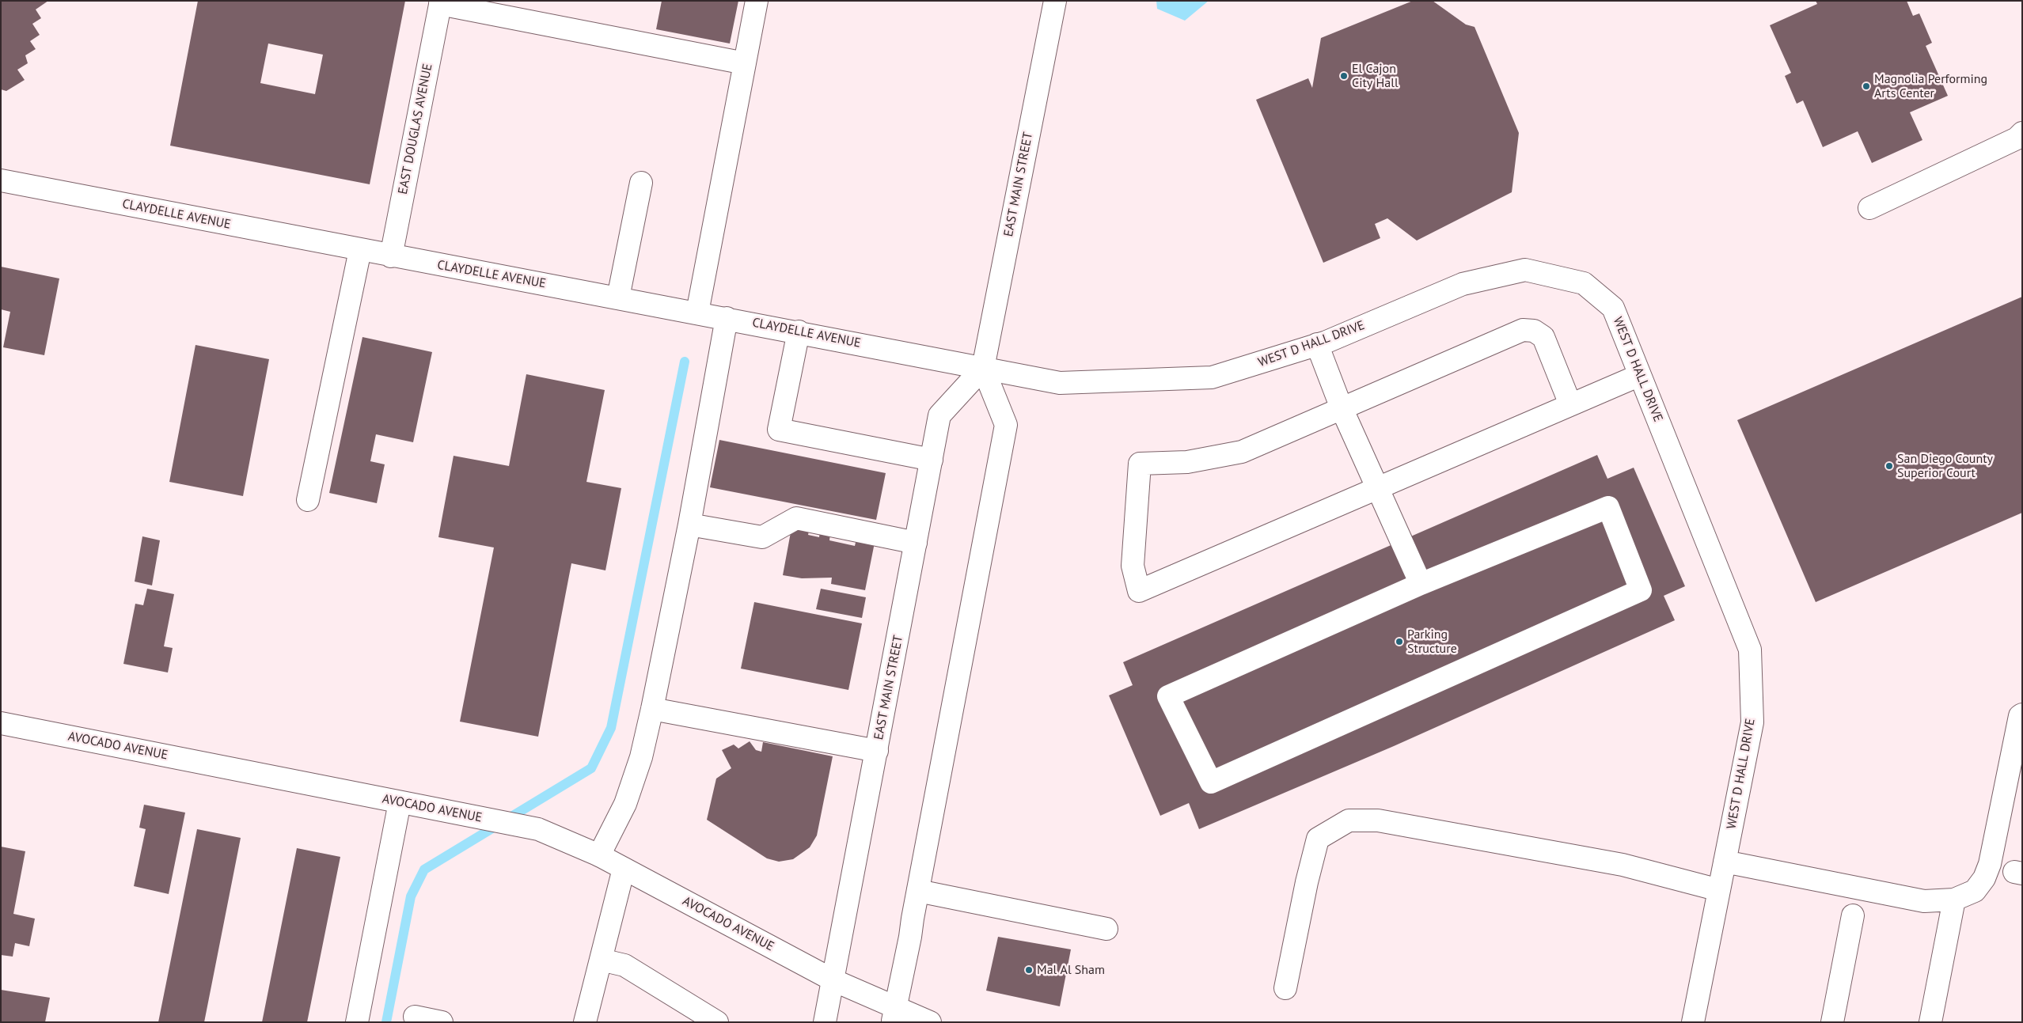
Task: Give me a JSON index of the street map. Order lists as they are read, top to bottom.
{
  "streets": {
    "main road": [
      "EAST DOUGLAS AVENUE",
      "EAST MAIN STREET",
      "CLAYDELLE AVENUE",
      "WEST D HALL DRIVE",
      "AVOCADO AVENUE"
    ]
  },
  "crossings": [
    ["EAST DOUGLAS AVENUE", "CLAYDELLE AVENUE"],
    ["EAST MAIN STREET", "CLAYDELLE AVENUE"],
    ["EAST MAIN STREET", "WEST D HALL DRIVE"],
    ["EAST MAIN STREET", "AVOCADO AVENUE"],
    ["CLAYDELLE AVENUE", "WEST D HALL DRIVE"]
  ],
  "places": [
    "El Cajon City Hall",
    "Magnolia Performing Arts Center",
    "San Diego County Superior Court",
    "Parking Structure",
    "Mal Al Sham"
  ]
}
